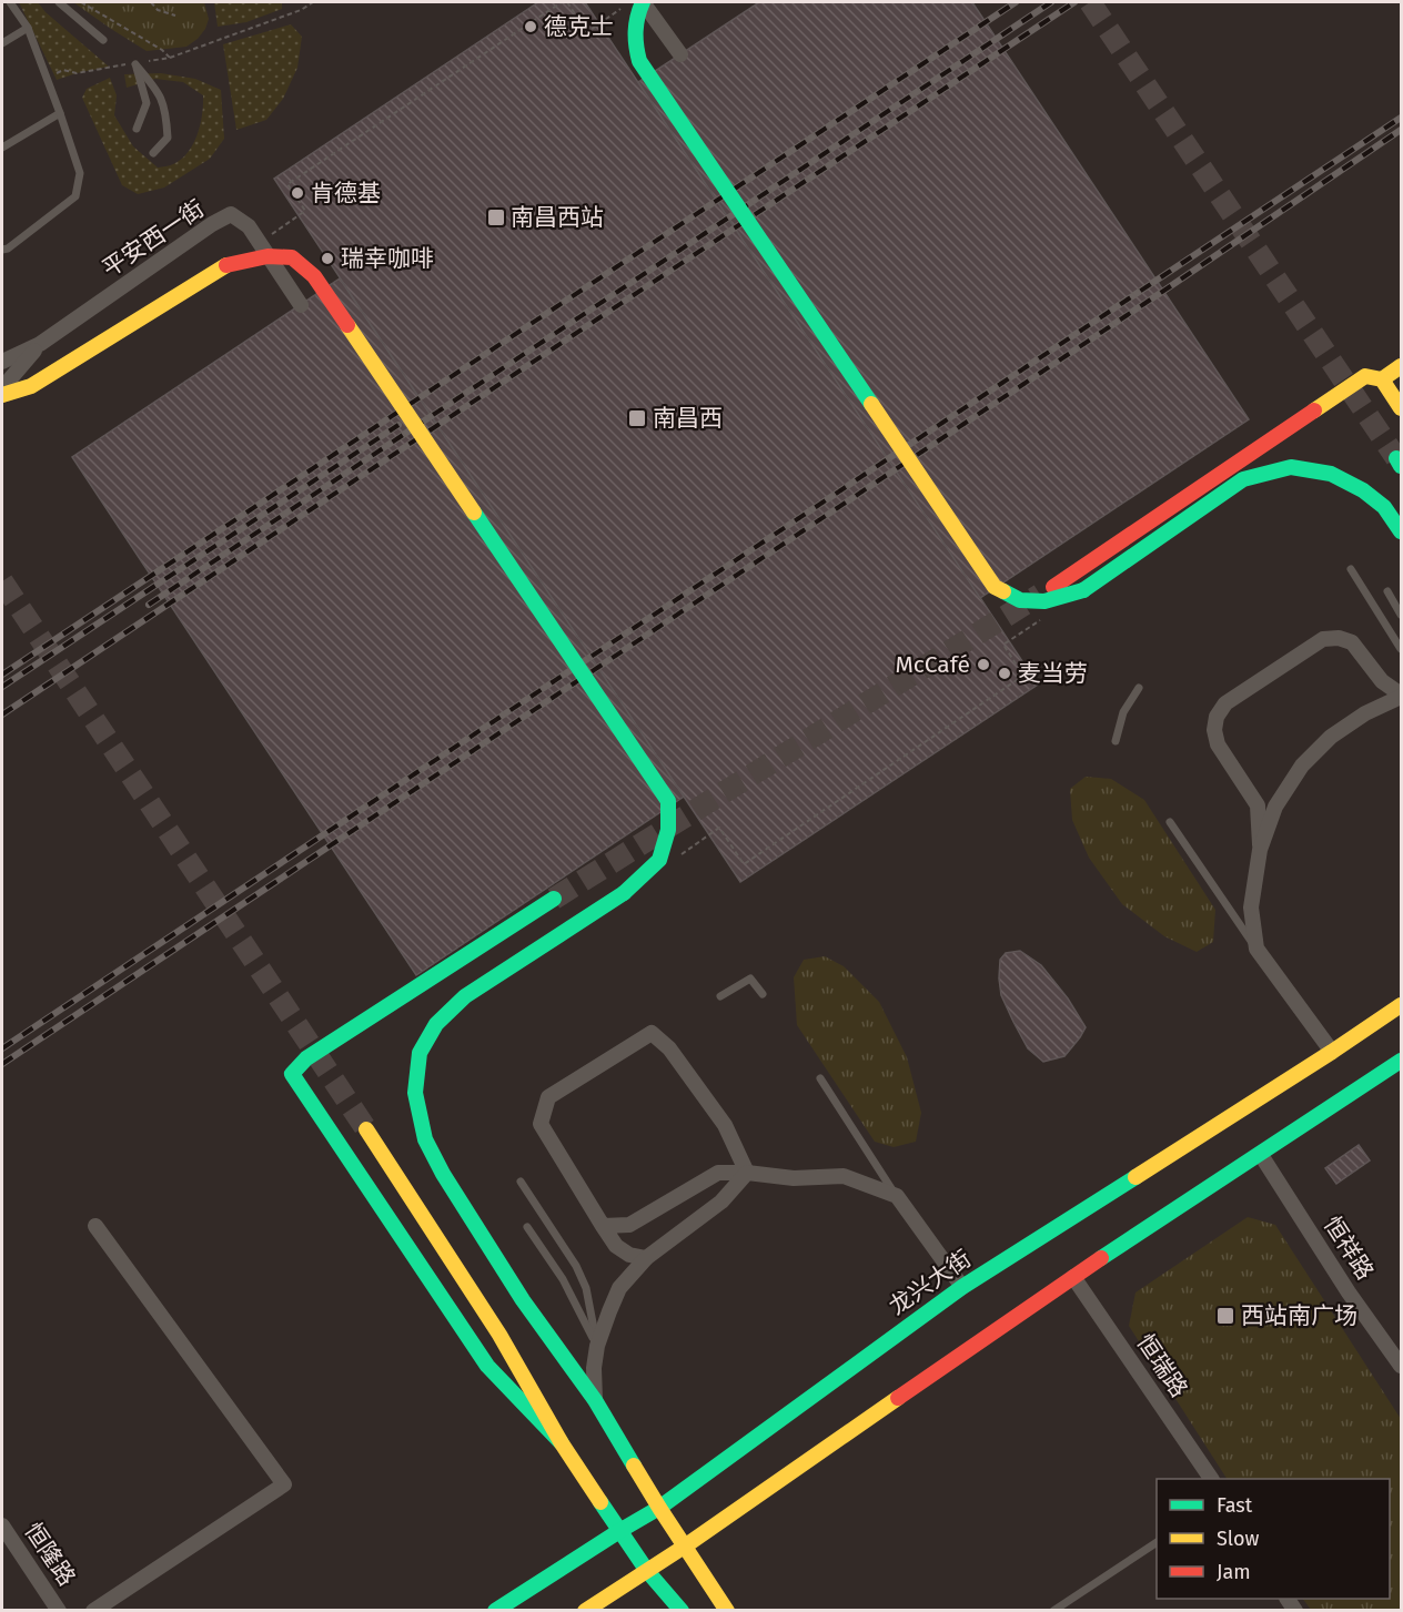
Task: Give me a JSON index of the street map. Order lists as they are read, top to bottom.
{
  "streets": {
    "street": [
      "平安西一街",
      "恒祥路",
      "龙兴大街",
      "恒瑞路",
      "恒隆路"
    ]
  },
  "places": {
    "other": [
      "德克士",
      "肯德基",
      "瑞幸咖啡",
      "McCafé",
      "麦当劳"
    ],
    "transit": ["南昌西站", "南昌西", "西站南广场"]
  },
  "legend": ["Fast", "Slow", "Jam"]
}
